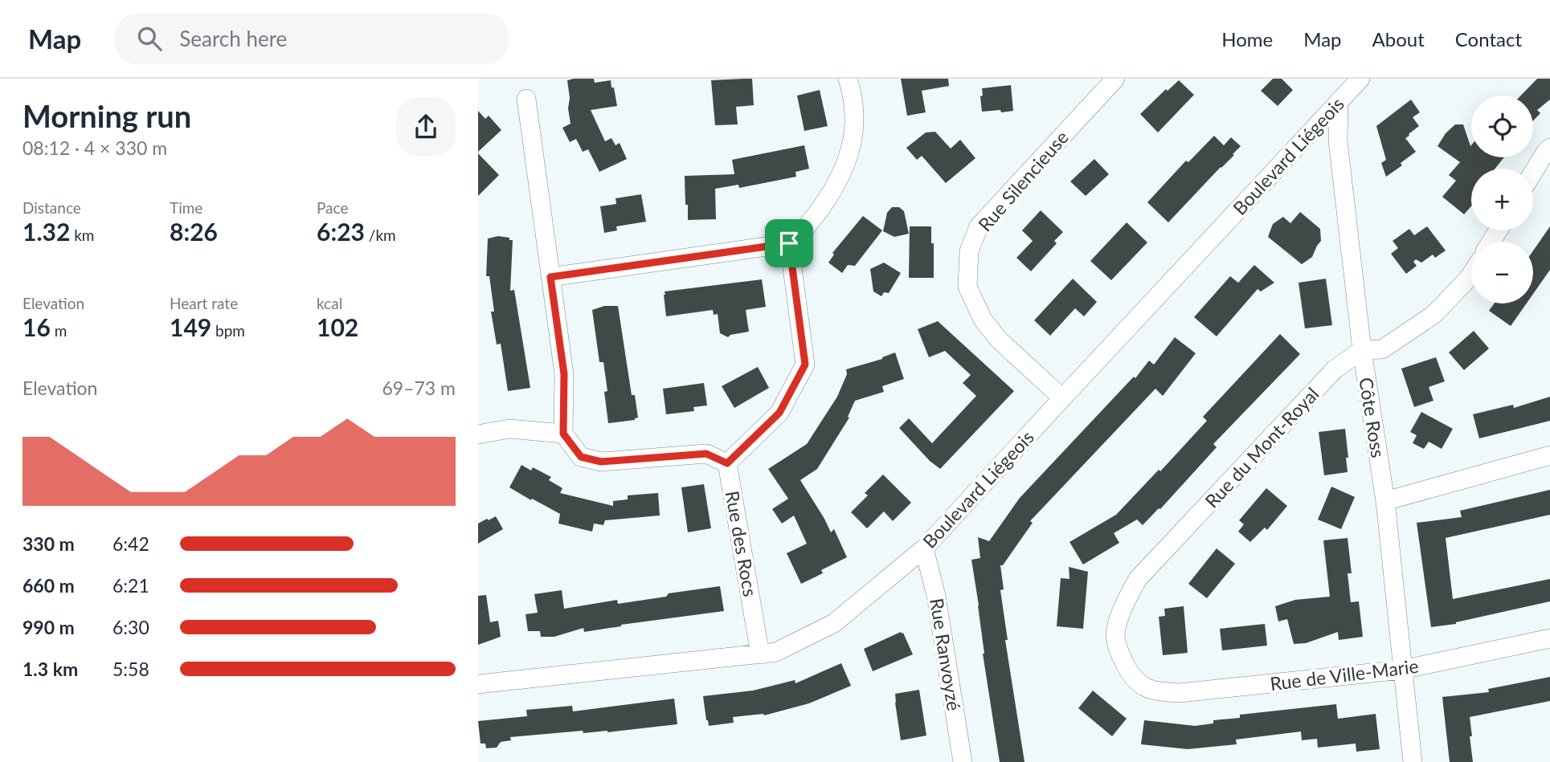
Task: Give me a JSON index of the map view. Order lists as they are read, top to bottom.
{
  "streets": {
    "street": [
      "Boulevard Liégeois",
      "Rue Silencieuse",
      "Côte Ross",
      "Rue du Mont-Royal",
      "Rue des Rocs",
      "Rue Ranvoyzé",
      "Rue de Ville-Marie"
    ]
  },
  "crossings": [
    ["Boulevard Liégeois", "Rue Silencieuse"],
    ["Boulevard Liégeois", "Côte Ross"],
    ["Boulevard Liégeois", "Rue des Rocs"],
    ["Boulevard Liégeois", "Rue Ranvoyzé"],
    ["Côte Ross", "Rue du Mont-Royal"],
    ["Côte Ross", "Rue de Ville-Marie"],
    ["Rue du Mont-Royal", "Rue de Ville-Marie"]
  ],
  "page": {
    "header": "Map",
    "search": "Search here",
    "nav": [
      "Home",
      "Map",
      "About",
      "Contact"
    ],
    "heading": ["Morning run", "08:12 · 4 × 330 m"],
    "map_buttons": ["+", "−"],
    "stats": [
      ["Distance", "1.32 km"],
      ["Time", "8:26"],
      ["Pace", "6:23 /km"],
      ["Elevation", "16 m"],
      ["Heart rate", "149 bpm"],
      ["kcal", "102"]
    ],
    "chart": ["Elevation", "69–73 m"],
    "list": [
      {
        "name": "330 m",
        "note": "6:42"
      },
      {
        "name": "660 m",
        "note": "6:21"
      },
      {
        "name": "990 m",
        "note": "6:30"
      },
      {
        "name": "1.3 km",
        "note": "5:58"
      }
    ]
  }
}
